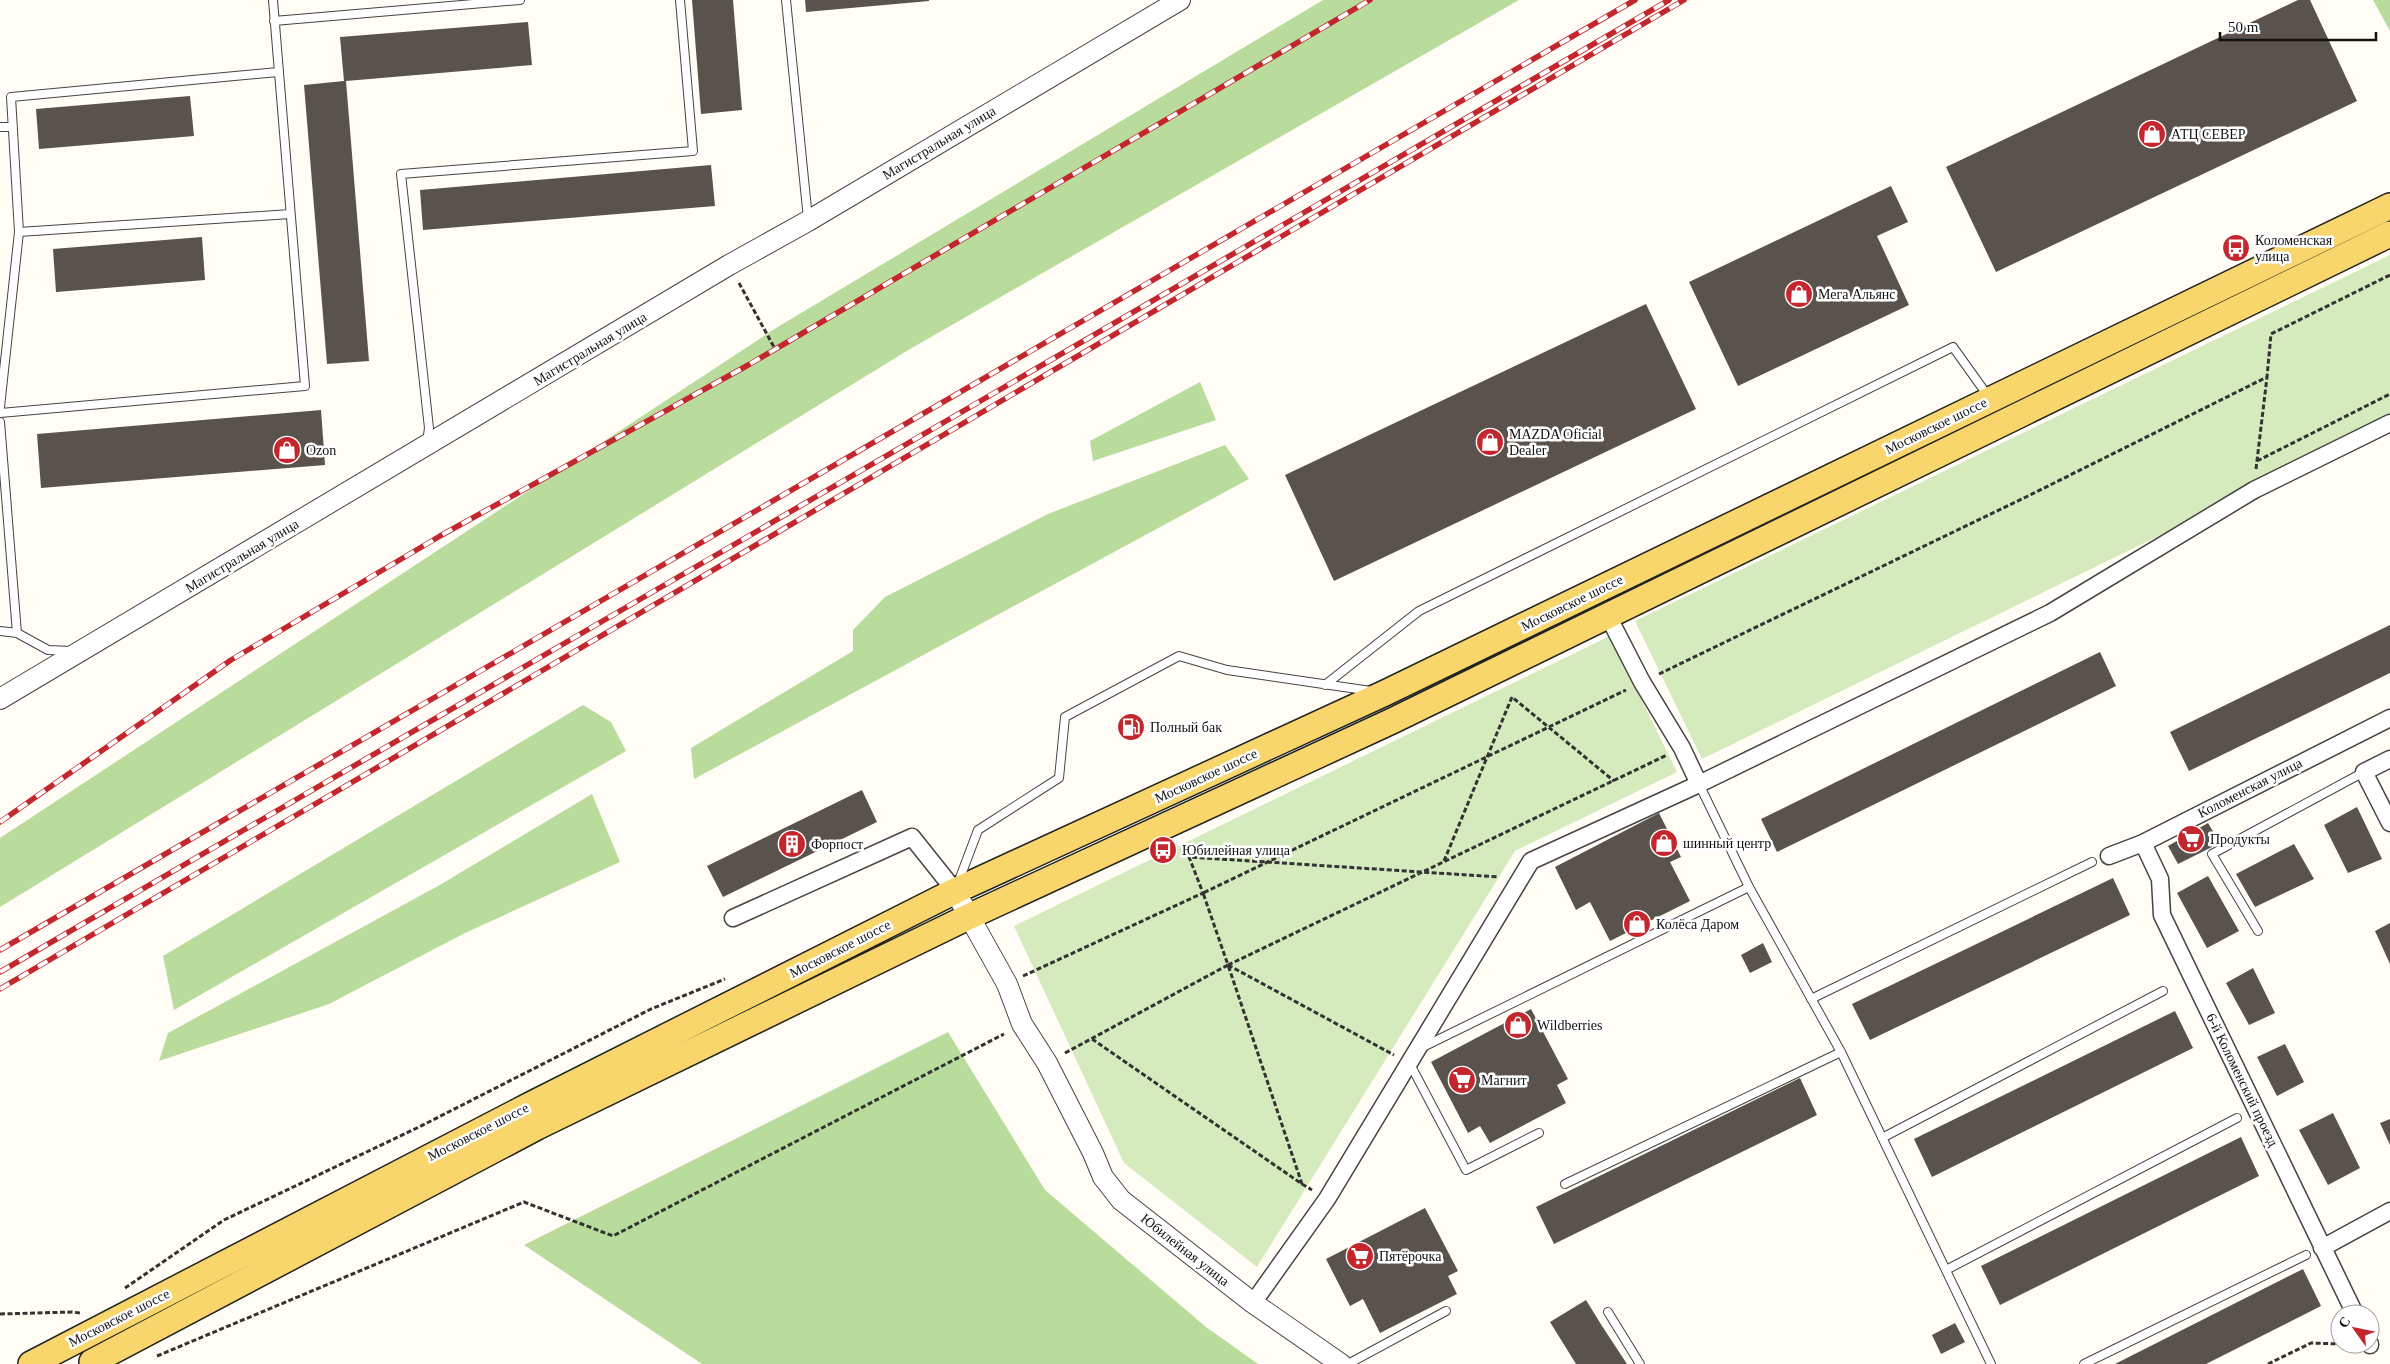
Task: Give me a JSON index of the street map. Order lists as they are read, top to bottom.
{
  "streets": {
    "main road": ["Московское шоссе"],
    "street": [
      "Магистральная улица",
      "Коломенская улица",
      "6-й Коломенский проезд",
      "Юбилейная улица"
    ]
  },
  "crossings": [
    ["Московское шоссе", "Юбилейная улица"],
    ["Коломенская улица", "6-й Коломенский проезд"]
  ],
  "places": {
    "shop": [
      "АТЦ СЕВЕР",
      "Мега Альянс",
      "MAZDA Oficial Dealer",
      "Ozon",
      "шинный центр",
      "Колёса Даром",
      "Wildberries"
    ],
    "bus stop": ["Коломенская улица", "Юбилейная улица"],
    "fuel station": ["Полный бак"],
    "supermarket": ["Продукты", "Магнит", "Пятёрочка"],
    "building": ["Форпост"]
  },
  "scale_bar": "50 m",
  "north": "top left"
}
